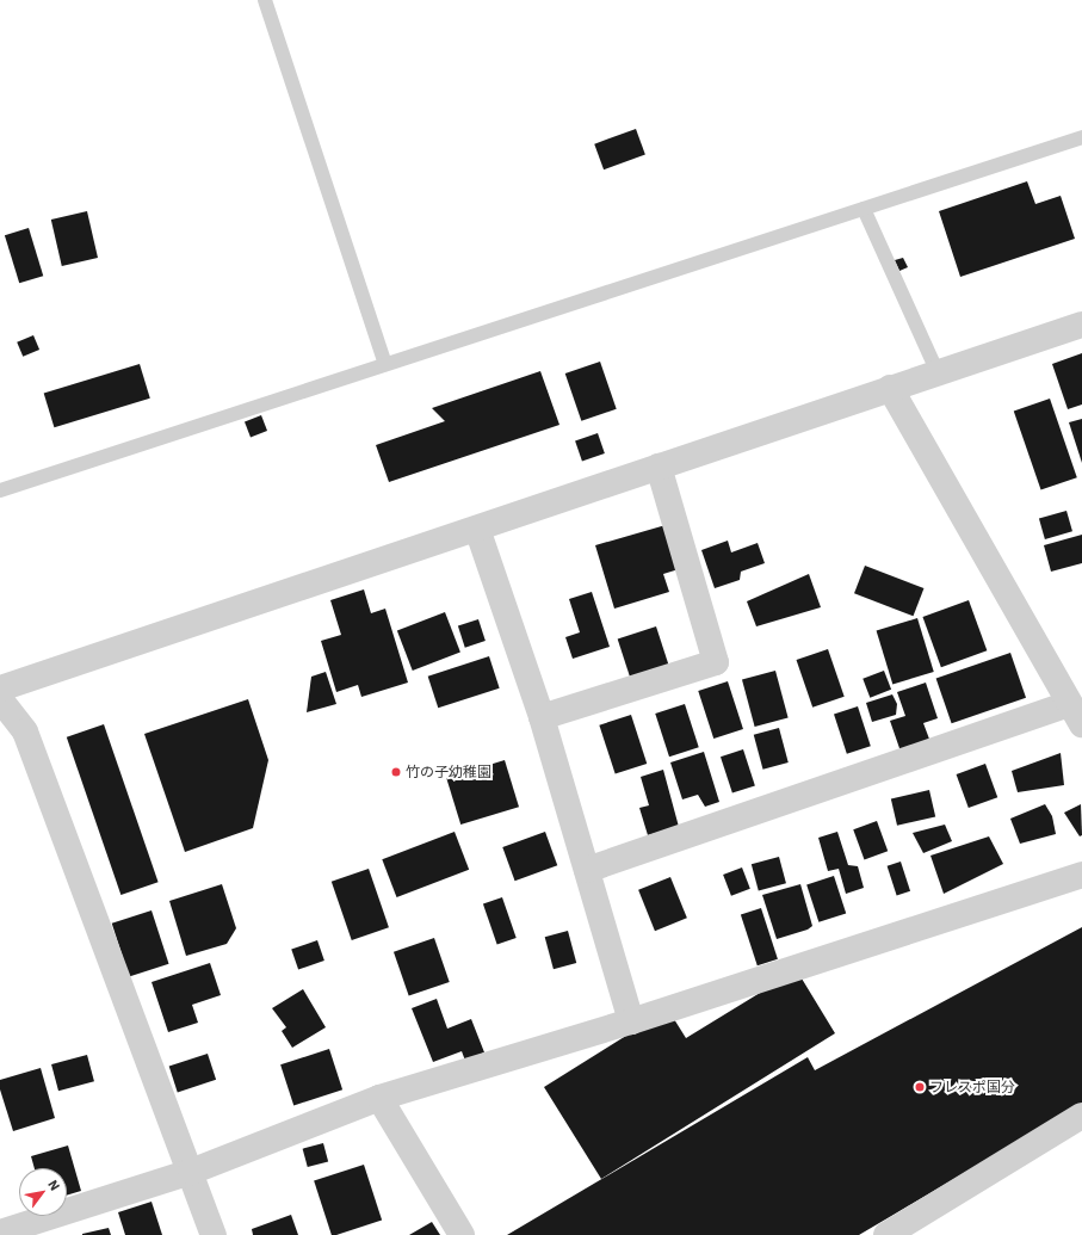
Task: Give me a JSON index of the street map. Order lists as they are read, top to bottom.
{
  "places": ["竹の子幼稚園", "フレスポ国分"],
  "north": "top right"
}
